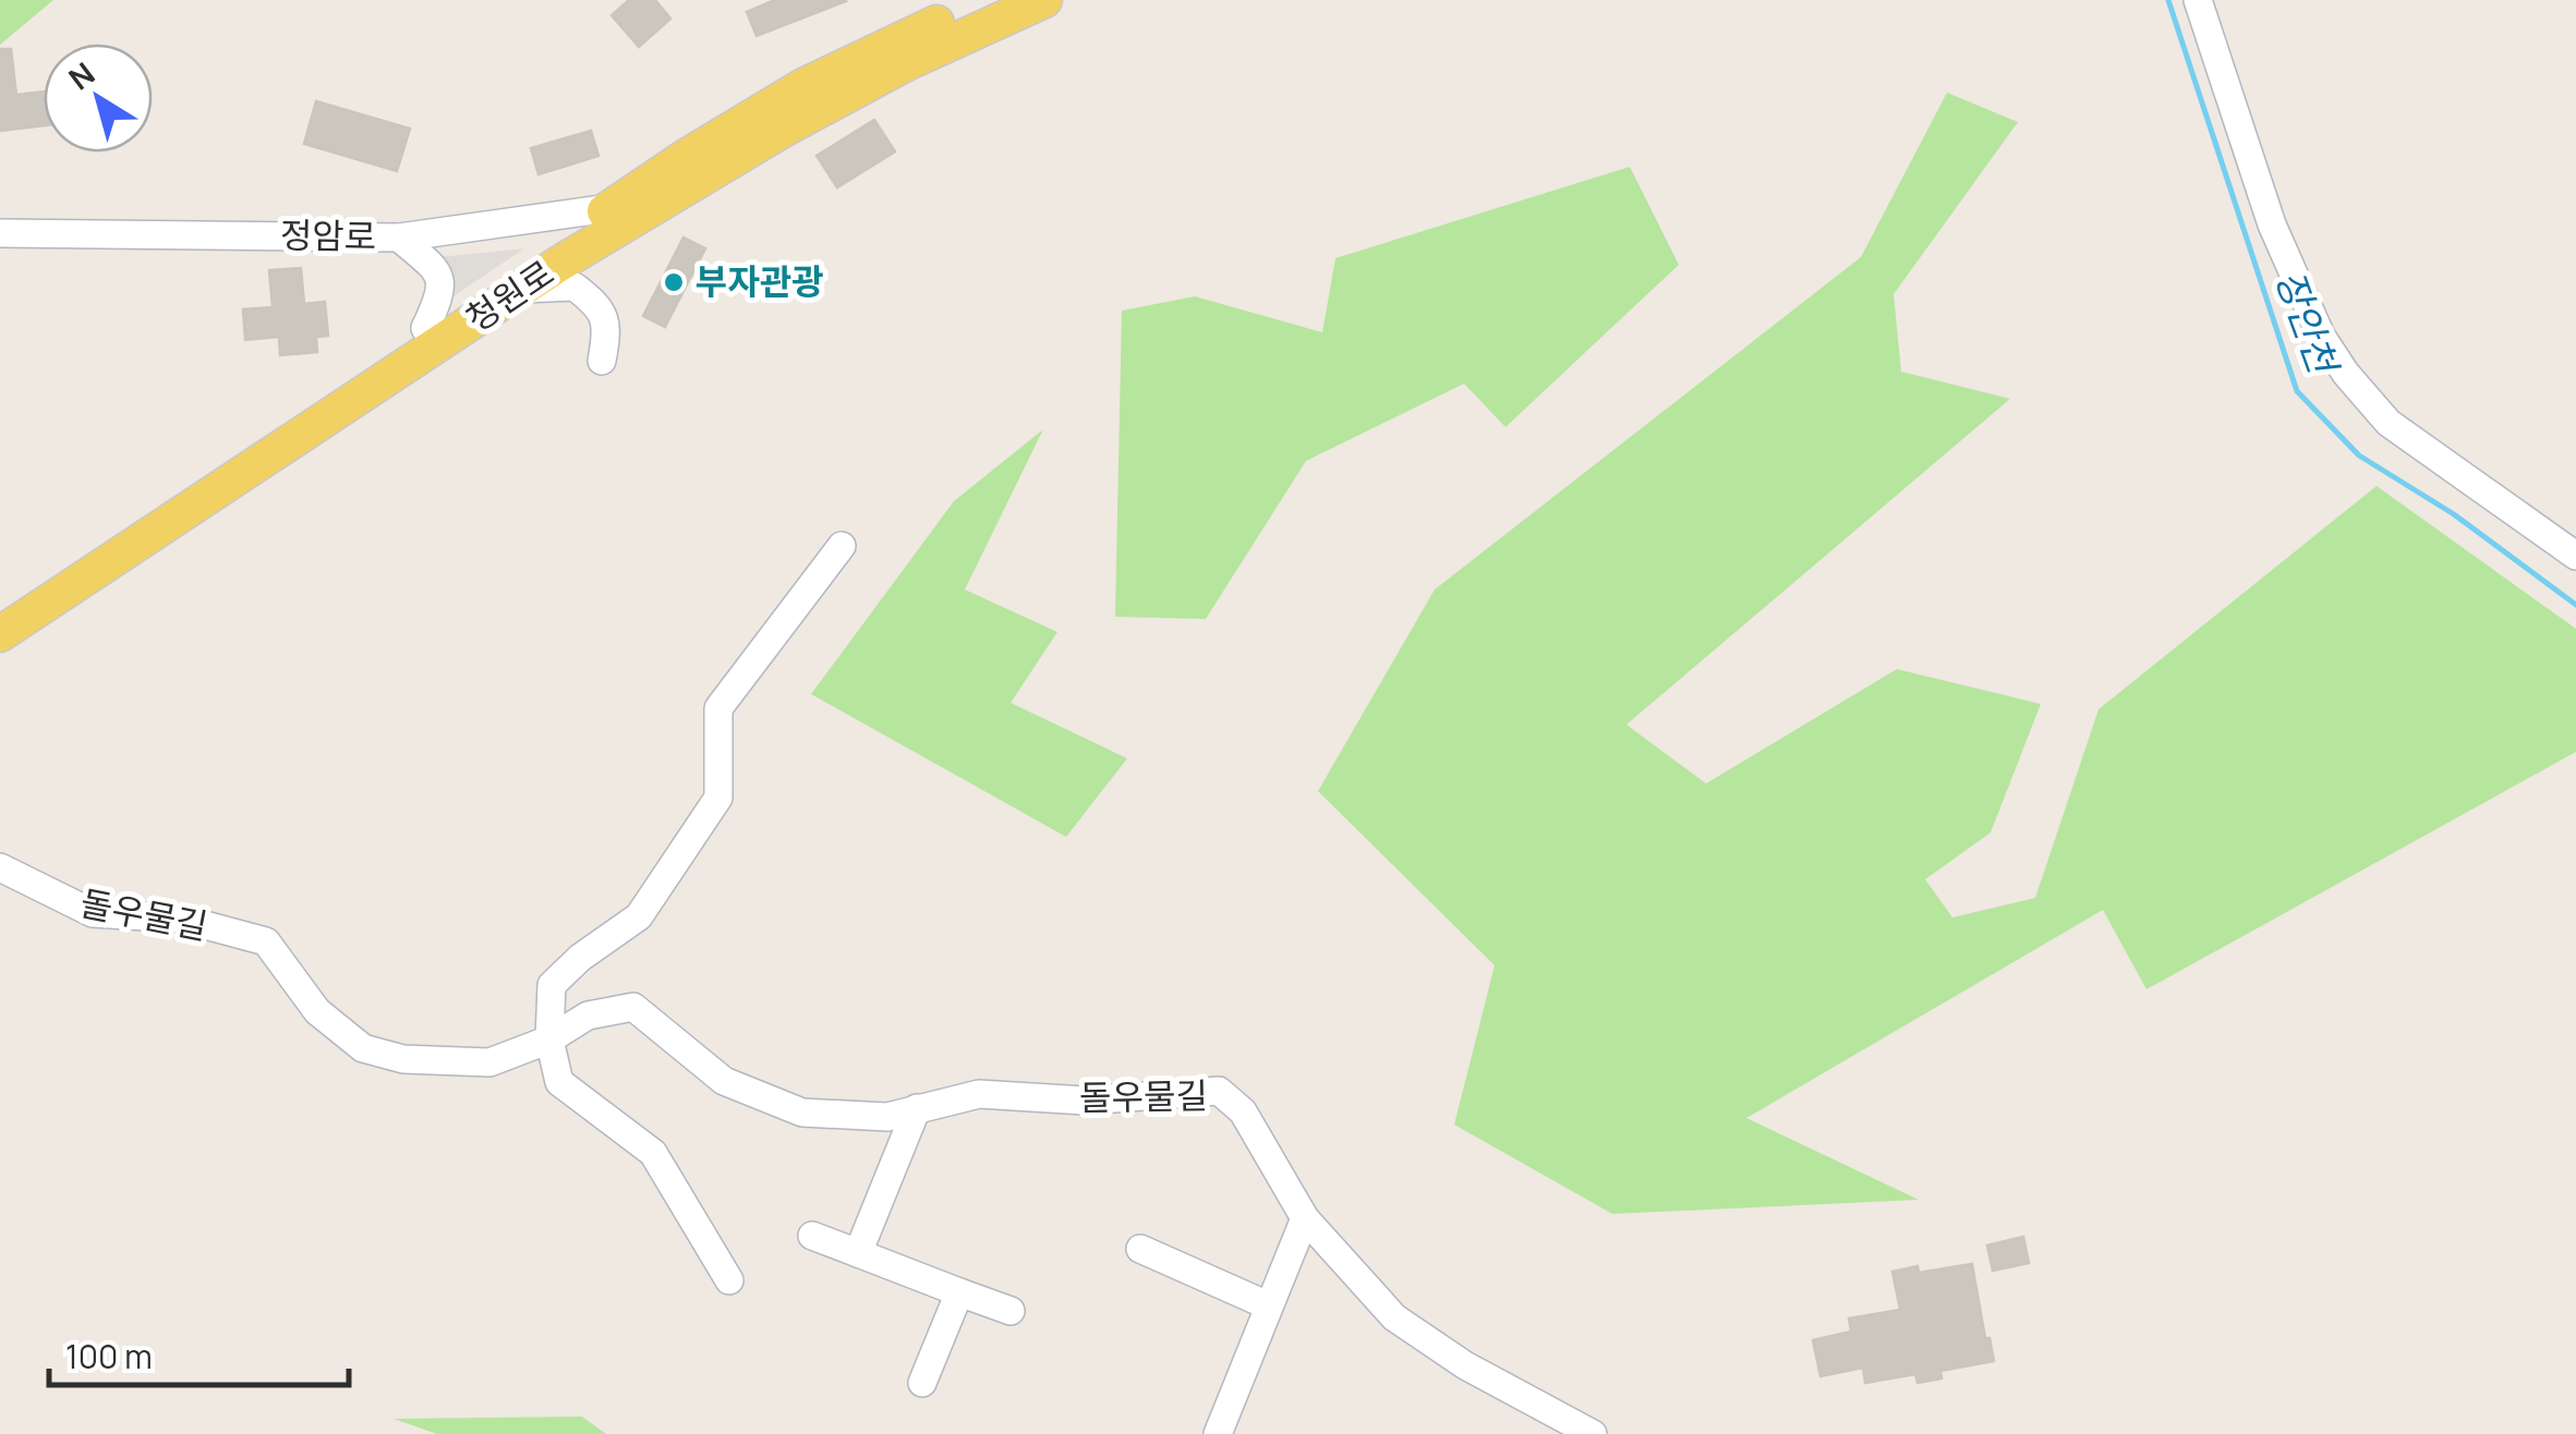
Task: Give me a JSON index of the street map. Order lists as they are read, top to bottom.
{
  "streets": {
    "main road": ["청원로"],
    "street": ["정암로", "돌우물길"]
  },
  "crossings": [
    ["정암로", "청원로"]
  ],
  "water": ["장안천"],
  "places": ["부자관광"],
  "scale_bar": "100 m",
  "north": "top left"
}
